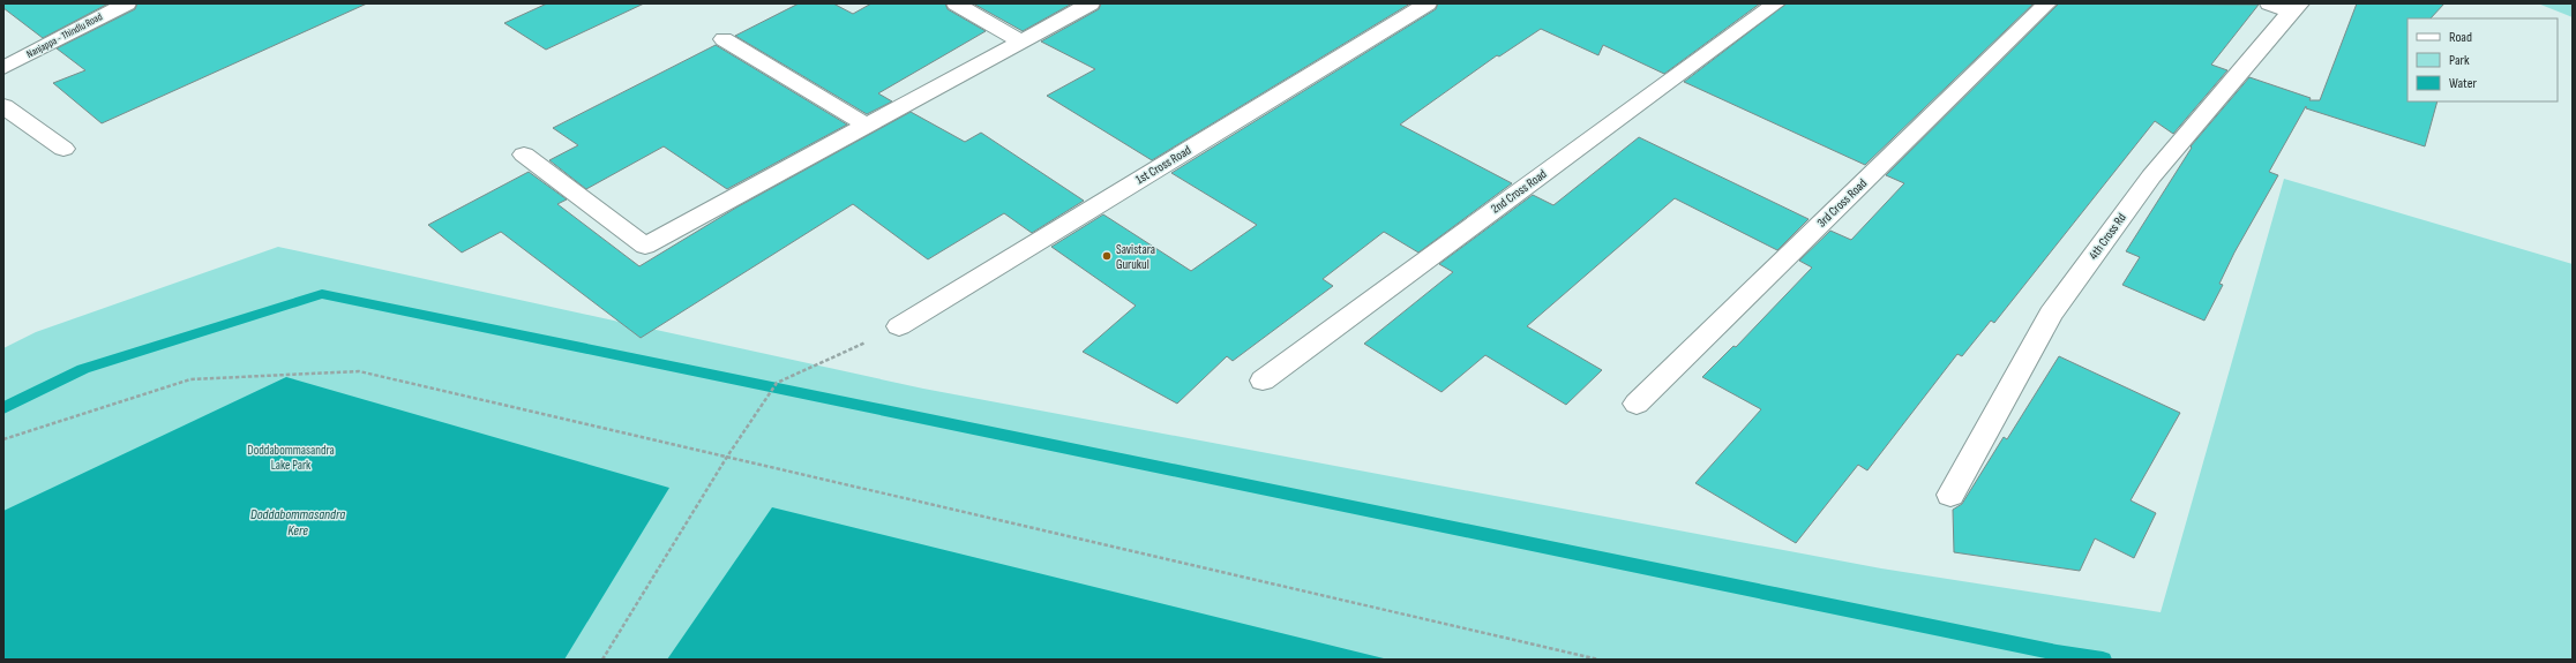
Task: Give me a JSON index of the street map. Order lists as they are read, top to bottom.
{
  "streets": {
    "street": [
      "Nanjappa - Thindlu Road",
      "1st Cross Road",
      "2nd Cross Road",
      "3rd Cross Road",
      "4th Cross Rd"
    ]
  },
  "water": ["Doddabommasandra Kere"],
  "parks": ["Doddabommasandra Lake Park"],
  "places": ["Savistara Gurukul"],
  "legend": ["Road", "Park", "Water"]
}
